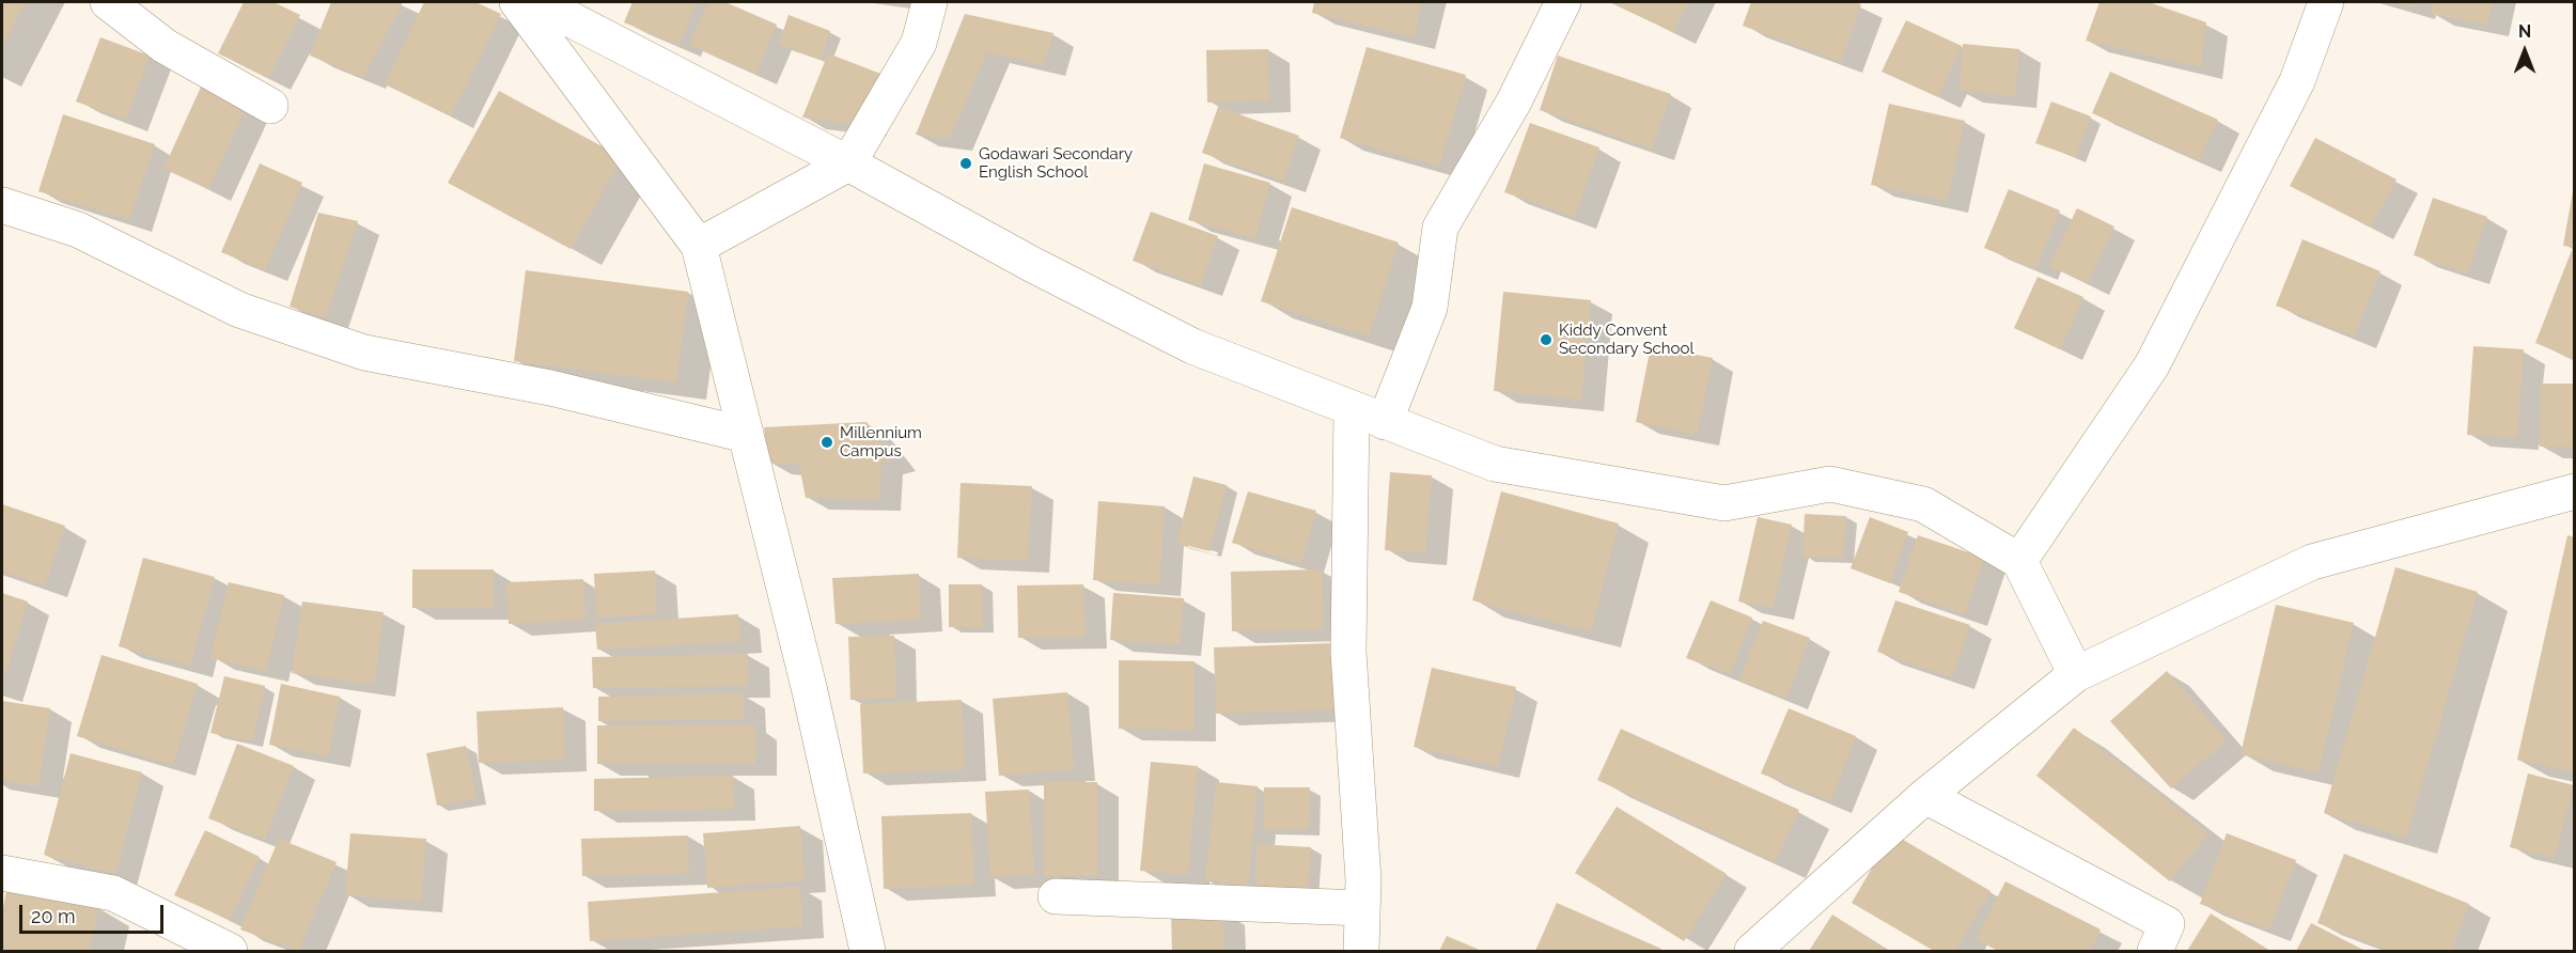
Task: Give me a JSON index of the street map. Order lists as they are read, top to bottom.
{
  "places": ["Godawari Secondary English School", "Kiddy Convent Secondary School", "Millennium Campus"],
  "scale_bar": "20 m",
  "north": "top"
}
